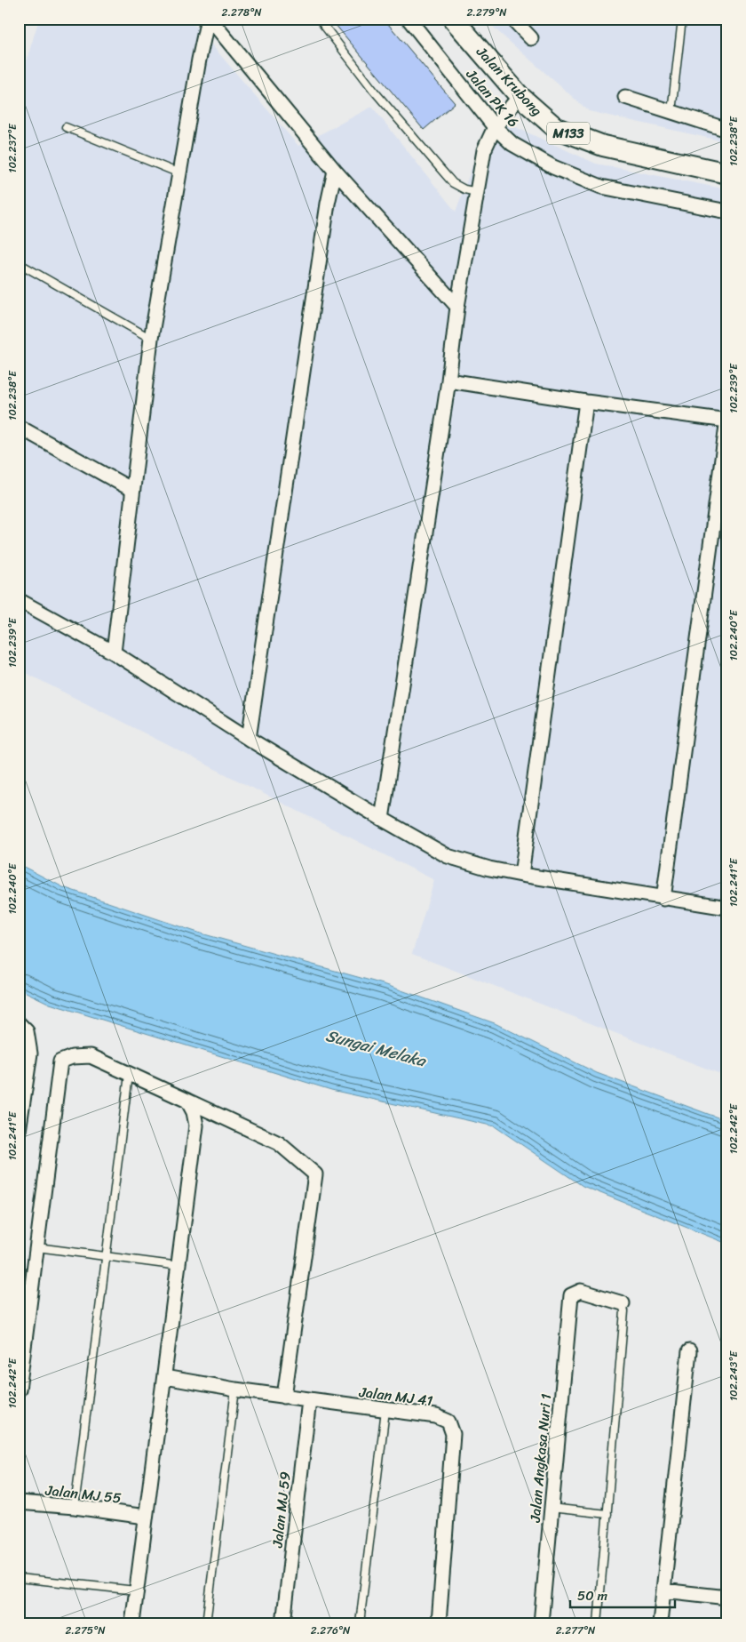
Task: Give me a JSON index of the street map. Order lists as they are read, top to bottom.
{
  "streets": {
    "main road": ["Jalan Krubong", "M133"],
    "street": [
      "Jalan PK 16",
      "Jalan MJ 41",
      "Jalan Angkasa Nuri 1",
      "Jalan MJ 55",
      "Jalan MJ 59"
    ]
  },
  "crossings": [
    ["Jalan MJ 41", "Jalan MJ 59"]
  ],
  "water": ["Sungai Melaka"],
  "scale_bar": "50 m",
  "coordinates": [
    "2.278°N",
    "2.279°N",
    "102.238°E",
    "102.237°E",
    "102.239°E",
    "102.240°E",
    "102.241°E",
    "102.242°E",
    "102.243°E",
    "2.275°N",
    "2.276°N",
    "2.277°N"
  ]
}
